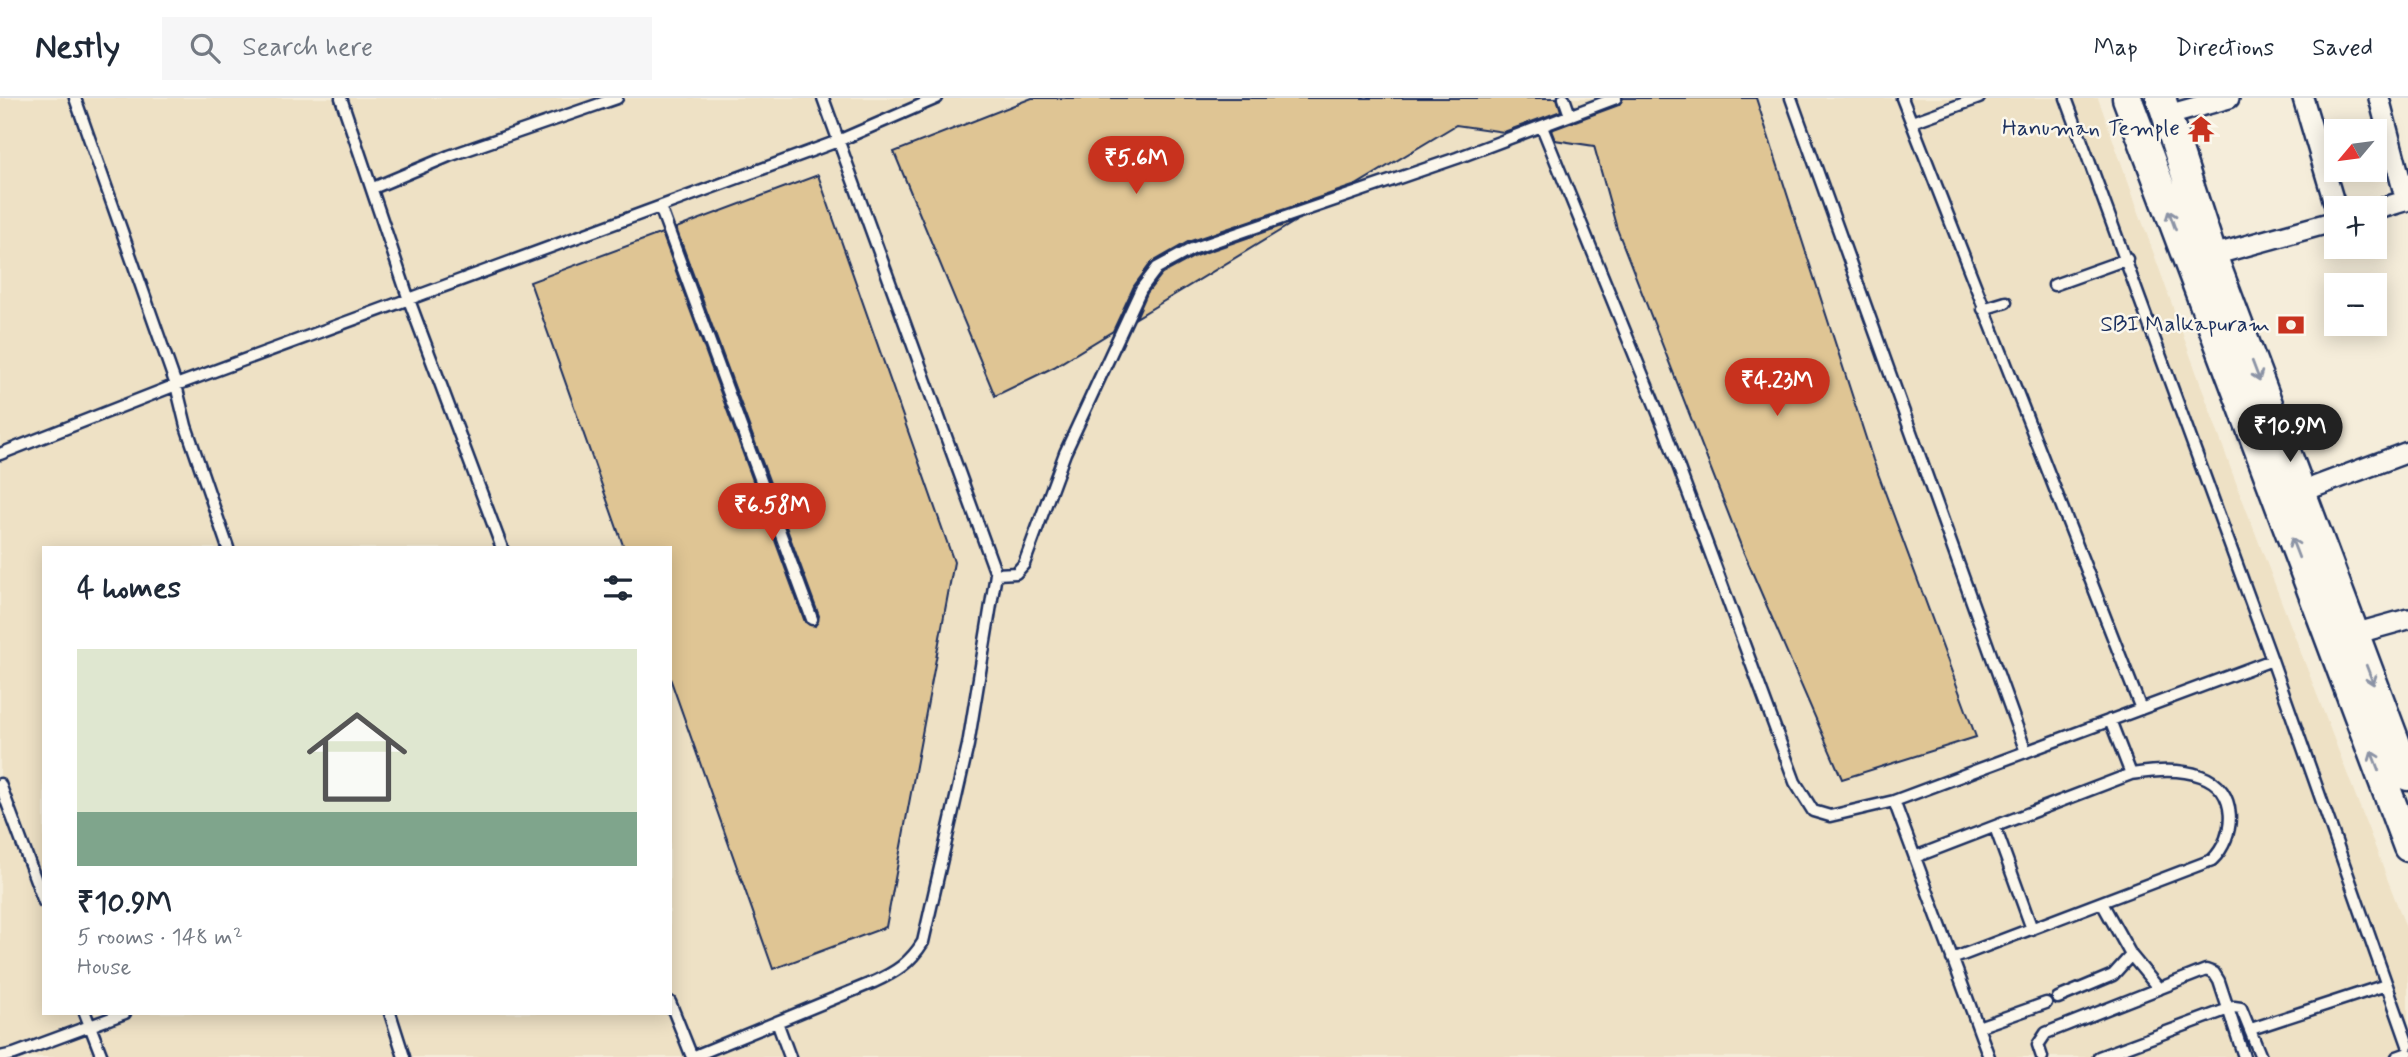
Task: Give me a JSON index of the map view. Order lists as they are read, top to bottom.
{
  "places": {
    "temple": ["Hanuman Temple"],
    "bank": ["SBI Malkapuram"]
  },
  "north": "bottom left",
  "page": {
    "header": "Nestly",
    "search": "Search here",
    "nav": ["Map", "Directions", "Saved"],
    "map_buttons": ["+", "−"],
    "price": [
      "₹5.6M",
      "₹4.23M",
      "₹10.9M",
      "₹6.58M"
    ],
    "heading": "4 homes",
    "list": [
      {
        "name": "₹10.9M",
        "note": "5 rooms · 148 m² · House"
      }
    ]
  }
}
